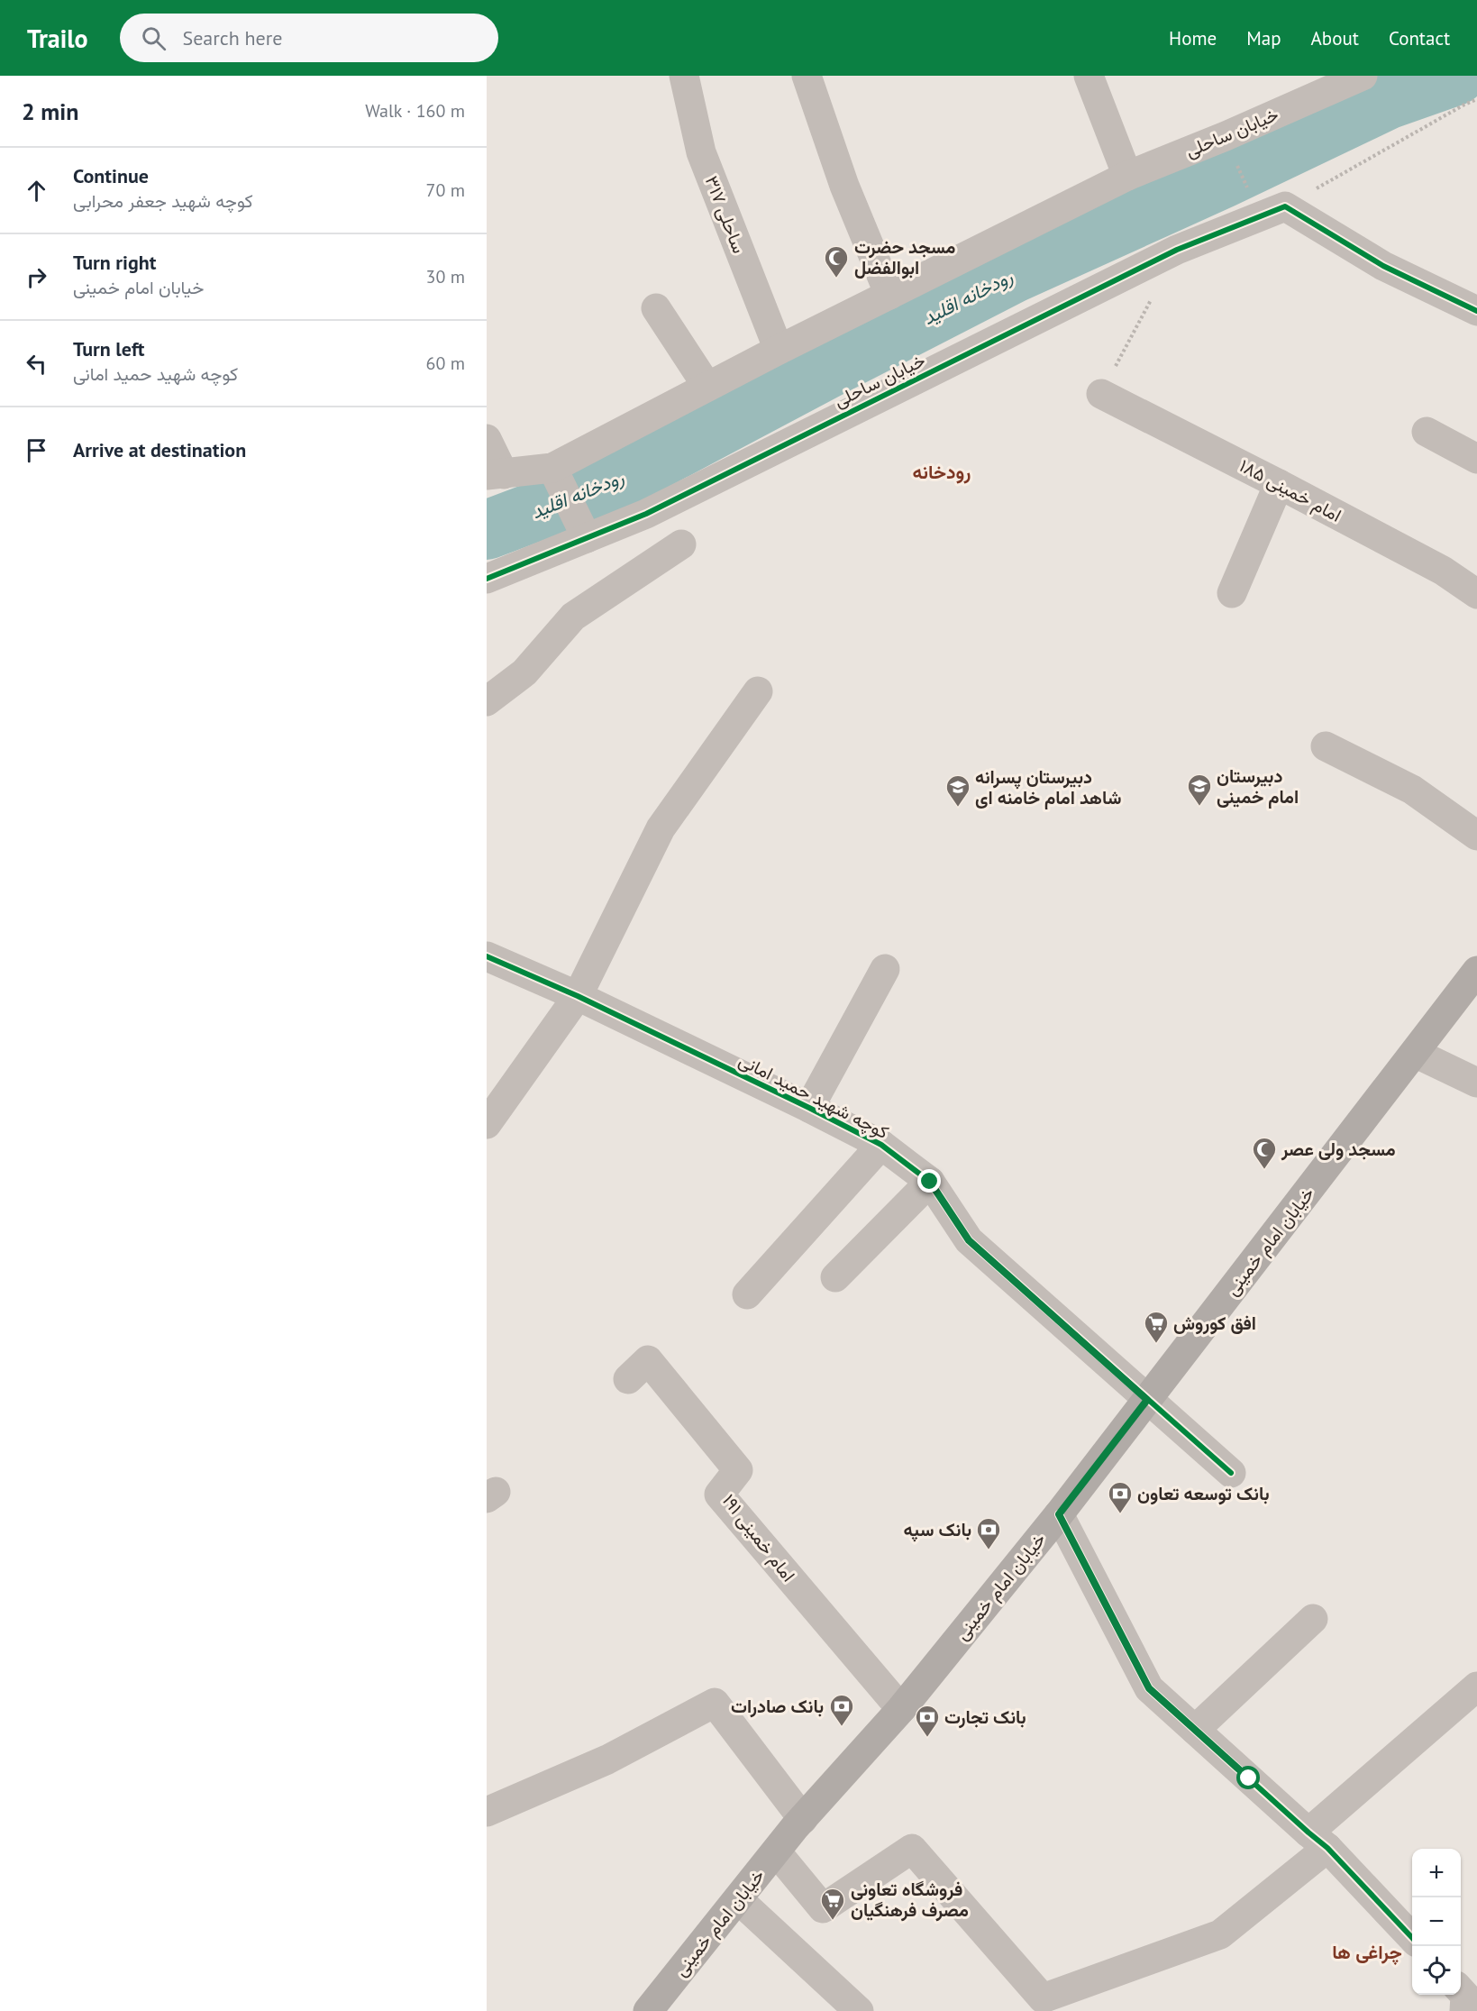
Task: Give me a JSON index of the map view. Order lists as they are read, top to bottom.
{
  "streets": {
    "main road": ["خیابان امام خمینی"],
    "street": [
      "خیابان ساحلی",
      "ساحلی ۳۱۷",
      "امام خمینی ۱۸۵",
      "کوچه شهید حمید امانی",
      "امام خمینی ۱۹۱"
    ]
  },
  "crossings": [
    ["خیابان ساحلی", "ساحلی ۳۱۷"],
    ["کوچه شهید حمید امانی", "خیابان امام خمینی"],
    ["خیابان امام خمینی", "امام خمینی ۱۹۱"]
  ],
  "districts": ["رودخانه", "چراغی ها"],
  "water": ["رودخانه اقلید"],
  "places": {
    "mosque": ["مسجد حضرت ابوالفضل", "مسجد ولی عصر"],
    "school or university": ["دبیرستان امام خمینی", "دبیرستان پسرانه شاهد امام خامنه ای"],
    "supermarket": ["افق کوروش", "فروشگاه تعاونی مصرف فرهنگیان"],
    "bank": [
      "بانک توسعه تعاون",
      "بانک سپه",
      "بانک صادرات",
      "بانک تجارت"
    ]
  },
  "page": {
    "header": "Trailo",
    "search": "Search here",
    "nav": [
      "Home",
      "Map",
      "About",
      "Contact"
    ],
    "heading": ["2 min", "Walk · 160 m"],
    "list": [
      ["Continue", "کوچه شهید جعفر محرابی", "70 m"],
      ["Turn right", "خیابان امام خمینی", "30 m"],
      ["Turn left", "کوچه شهید حمید امانی", "60 m"],
      "Arrive at destination"
    ],
    "map_buttons": ["+", "−"]
  }
}
